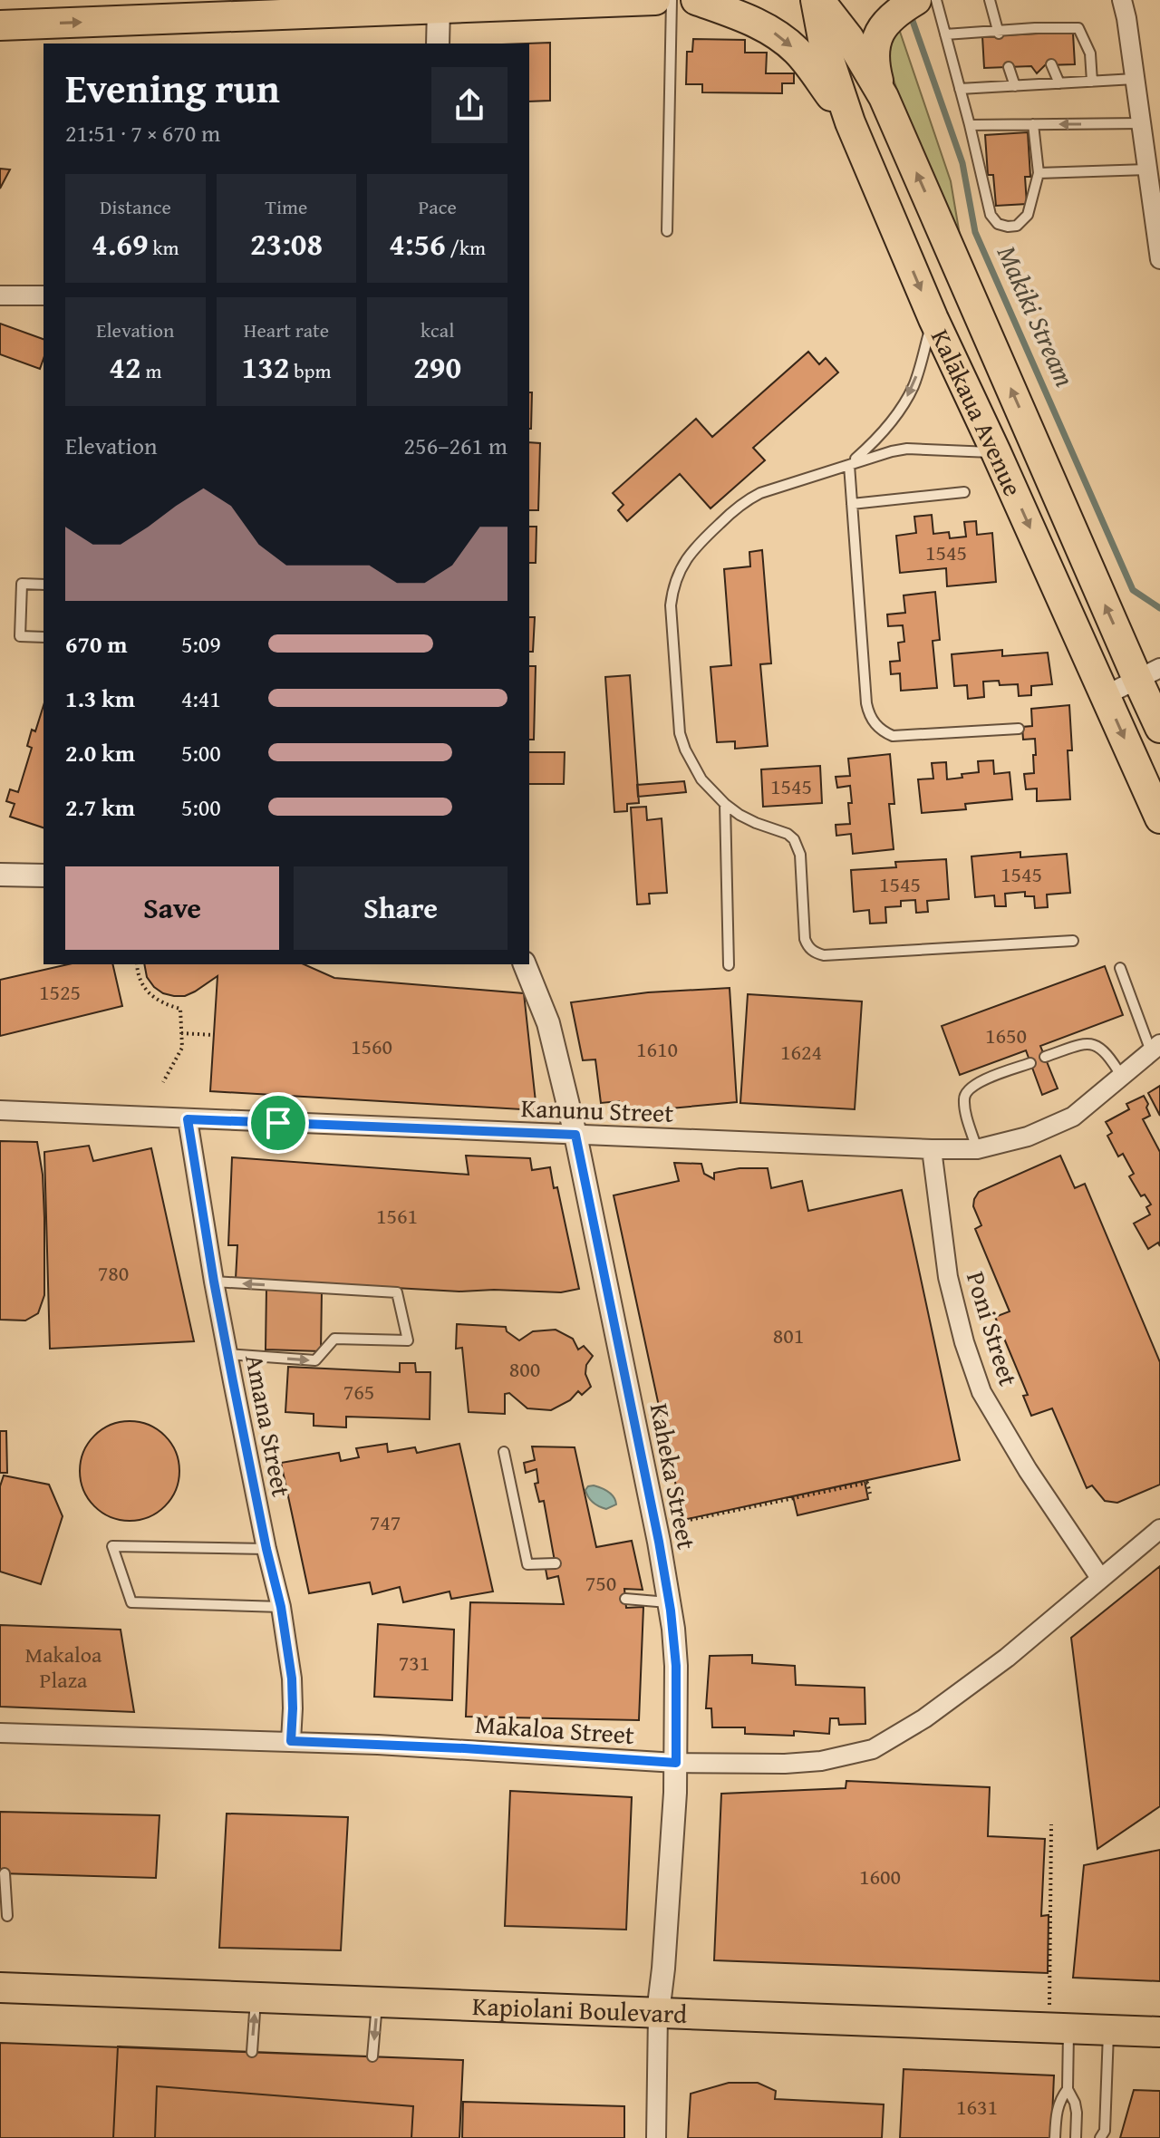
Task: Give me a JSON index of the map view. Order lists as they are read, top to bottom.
{
  "streets": {
    "main road": ["Kalākaua Avenue", "Kapiolani Boulevard"],
    "street": [
      "Kanunu Street",
      "Poni Street",
      "Amana Street",
      "Kaheka Street",
      "Makaloa Street"
    ]
  },
  "crossings": [
    ["Kanunu Street", "Poni Street"],
    ["Kanunu Street", "Amana Street"],
    ["Kanunu Street", "Kaheka Street"],
    ["Poni Street", "Makaloa Street"],
    ["Amana Street", "Makaloa Street"],
    ["Kaheka Street", "Makaloa Street"],
    ["Kaheka Street", "Kapiolani Boulevard"]
  ],
  "water": ["Makiki Stream"],
  "house_numbers": [
    "1545",
    "1545",
    "1545",
    "1545",
    "1525",
    "1650",
    "1560",
    "1610",
    "1624",
    "1561",
    "780",
    "801",
    "800",
    "765",
    "747",
    "750",
    "Makaloa Plaza",
    "731",
    "1600",
    "1631"
  ],
  "page": {
    "heading": ["Evening run", "21:51 · 7 × 670 m"],
    "stats": [
      ["Distance", "4.69 km"],
      ["Time", "23:08"],
      ["Pace", "4:56 /km"],
      ["Elevation", "42 m"],
      ["Heart rate", "132 bpm"],
      ["kcal", "290"]
    ],
    "chart": ["Elevation", "256–261 m"],
    "list": [
      {
        "name": "670 m",
        "note": "5:09"
      },
      {
        "name": "1.3 km",
        "note": "4:41"
      },
      {
        "name": "2.0 km",
        "note": "5:00"
      },
      {
        "name": "2.7 km",
        "note": "5:00"
      }
    ],
    "buttons": ["Save", "Share"]
  }
}
